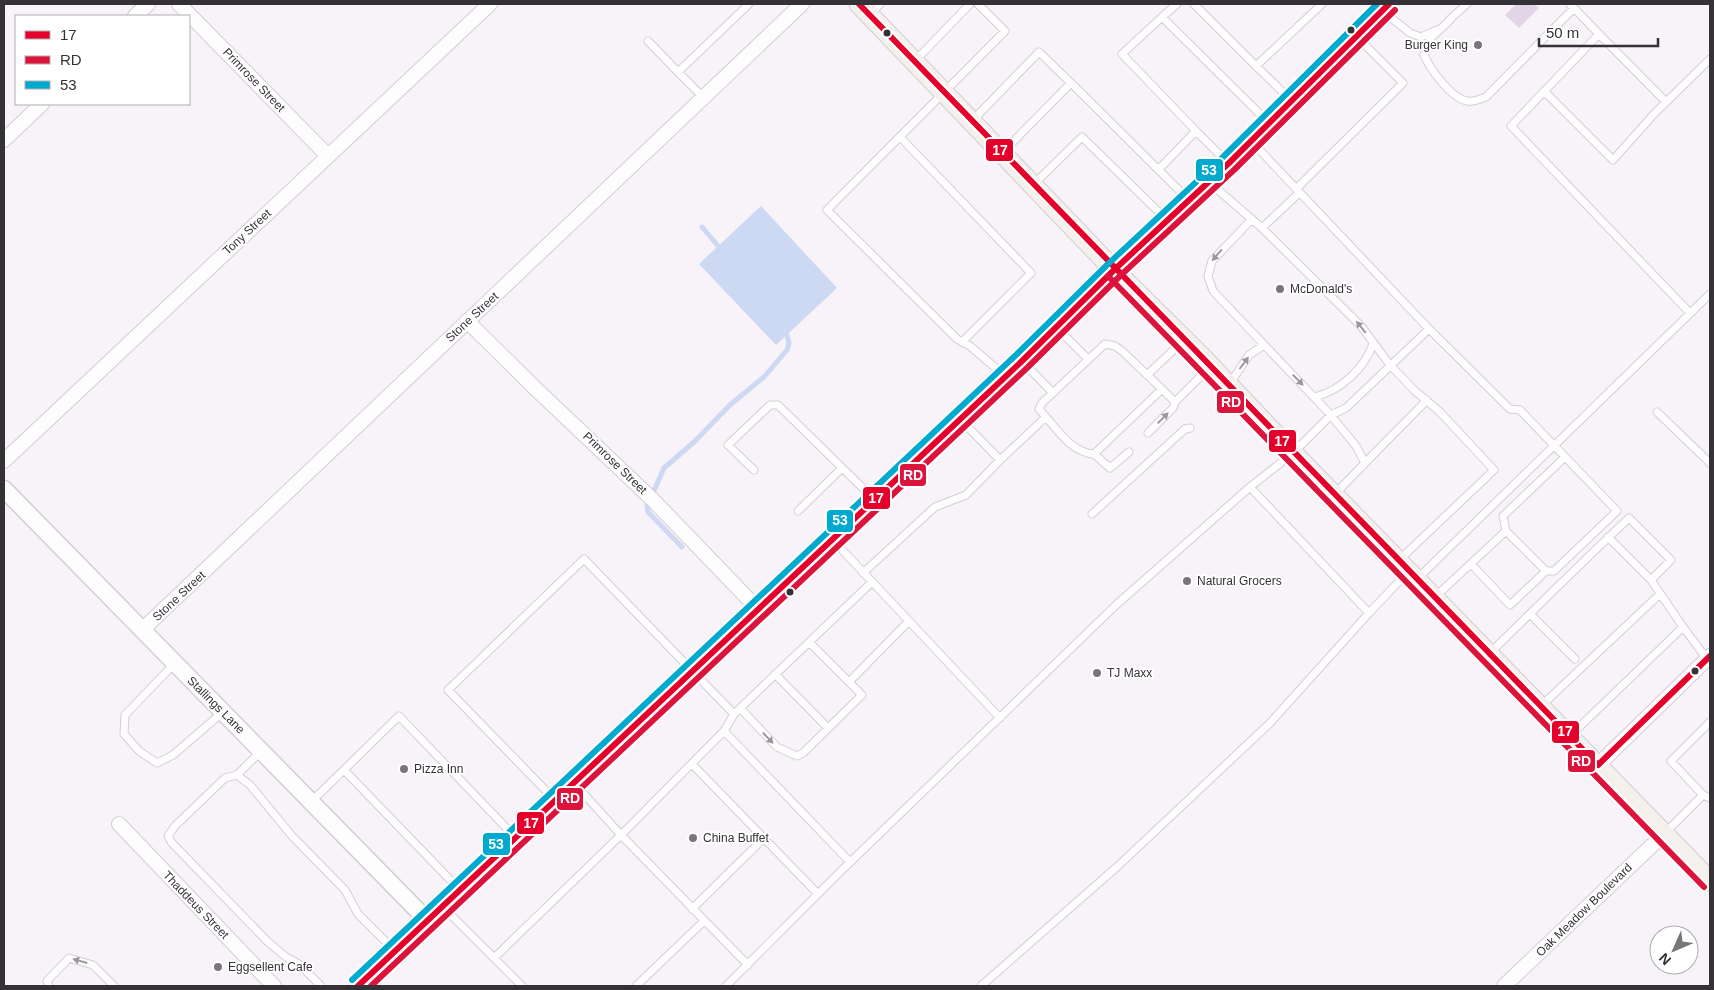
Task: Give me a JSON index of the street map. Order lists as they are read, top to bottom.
{
  "streets": {
    "street": [
      "Primrose Street",
      "Tony Street",
      "Stone Street",
      "Stallings Lane",
      "Thaddeus Street",
      "Oak Meadow Boulevard"
    ]
  },
  "crossings": [
    ["Primrose Street", "Tony Street"],
    ["Primrose Street", "Stone Street"],
    ["Stone Street", "Stallings Lane"]
  ],
  "places": [
    "Burger King",
    "McDonald's",
    "Natural Grocers",
    "TJ Maxx",
    "Pizza Inn",
    "China Buffet",
    "Eggsellent Cafe"
  ],
  "lines": ["transit line 17", "transit line 53", "transit line RD"],
  "legend": ["17", "RD", "53"],
  "scale_bar": "50 m",
  "north": "bottom left"
}
